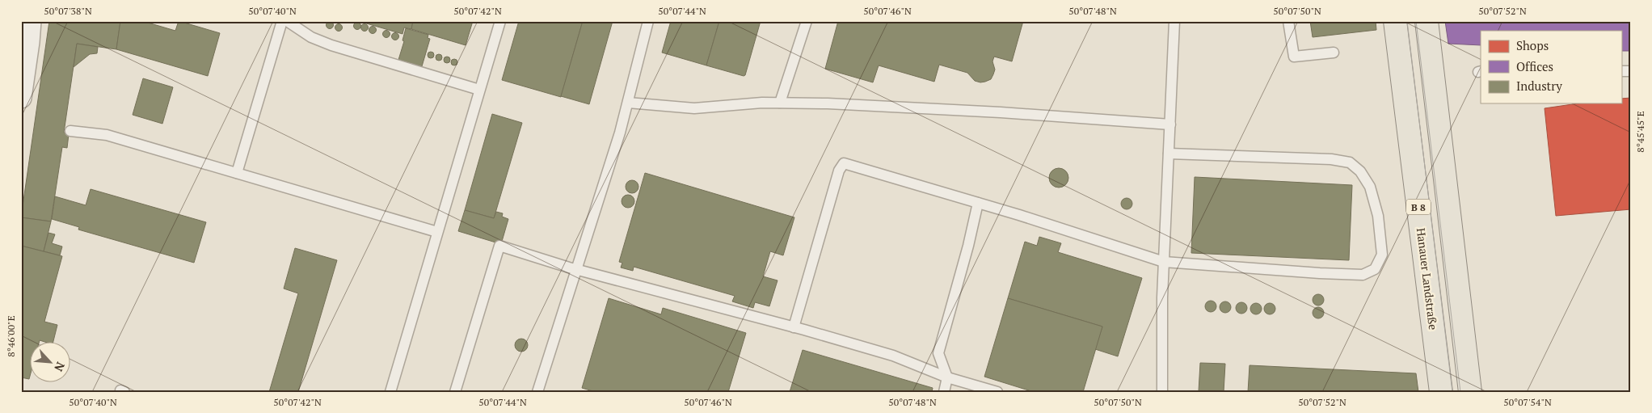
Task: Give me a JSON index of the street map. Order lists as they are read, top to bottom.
{
  "streets": {
    "main road": ["B 8", "Hanauer Landstraße"]
  },
  "legend": ["Shops", "Offices", "Industry"],
  "north": "bottom right",
  "coordinates": [
    "50°07'38\"N",
    "50°07'40\"N",
    "50°07'42\"N",
    "50°07'44\"N",
    "50°07'46\"N",
    "50°07'48\"N",
    "50°07'50\"N",
    "50°07'52\"N",
    "8°45'45\"E",
    "8°46'00\"E",
    "50°07'54\"N"
  ]
}
